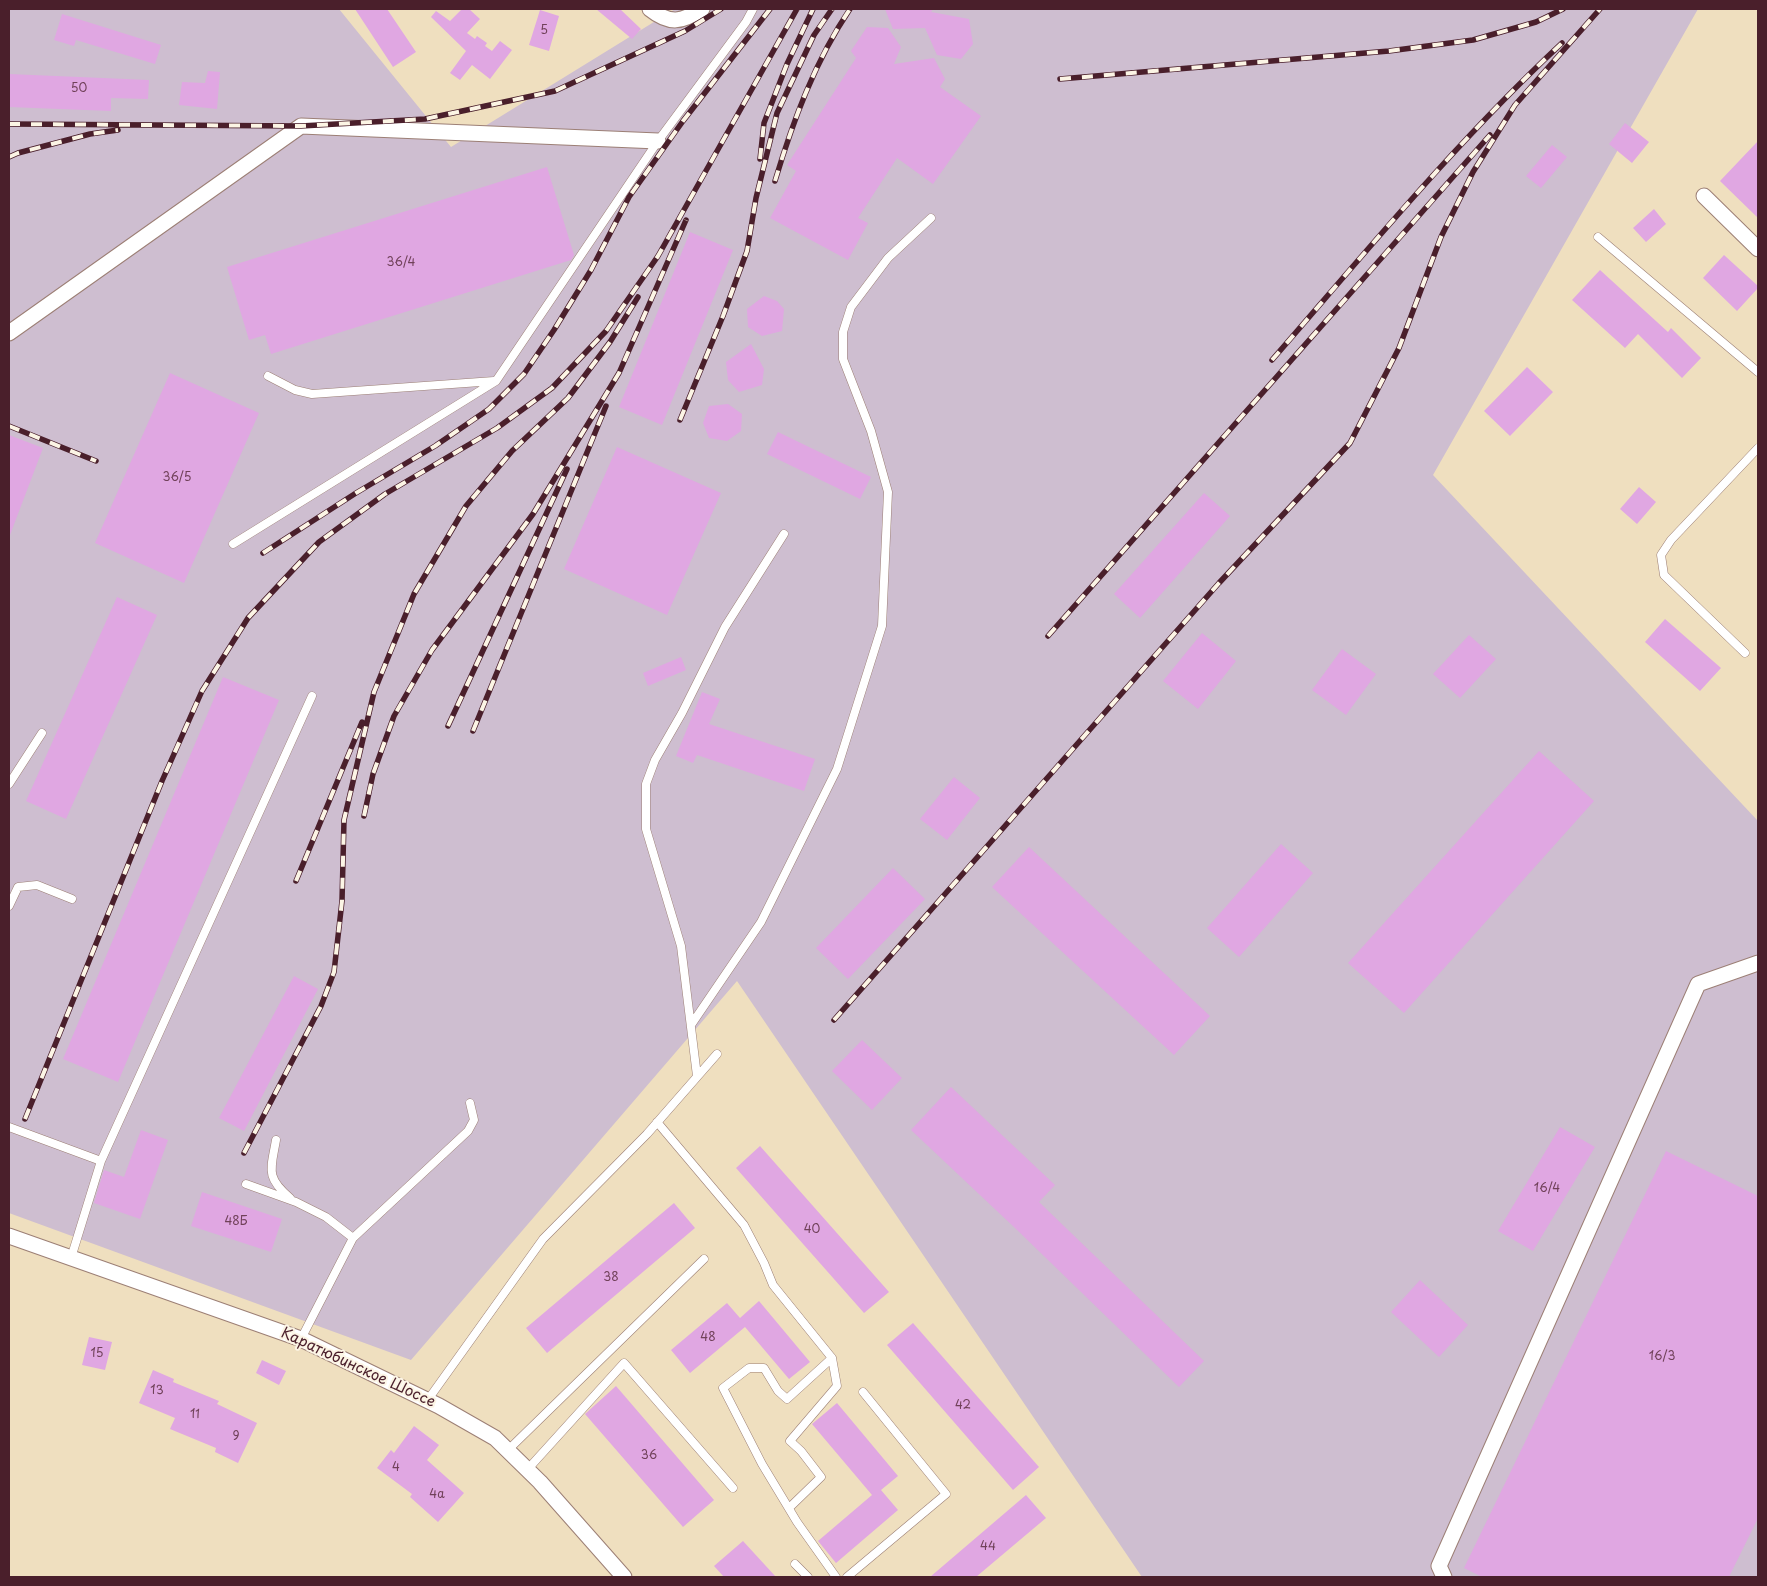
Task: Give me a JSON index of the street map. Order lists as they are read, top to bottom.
{
  "streets": {
    "street": ["Каратюбинское Шоссе"]
  },
  "house_numbers": [
    "5",
    "50",
    "36/4",
    "36/5",
    "16/4",
    "48Б",
    "40",
    "38",
    "48",
    "15",
    "16/3",
    "13",
    "42",
    "11",
    "9",
    "36",
    "4",
    "4а",
    "44"
  ]
}
